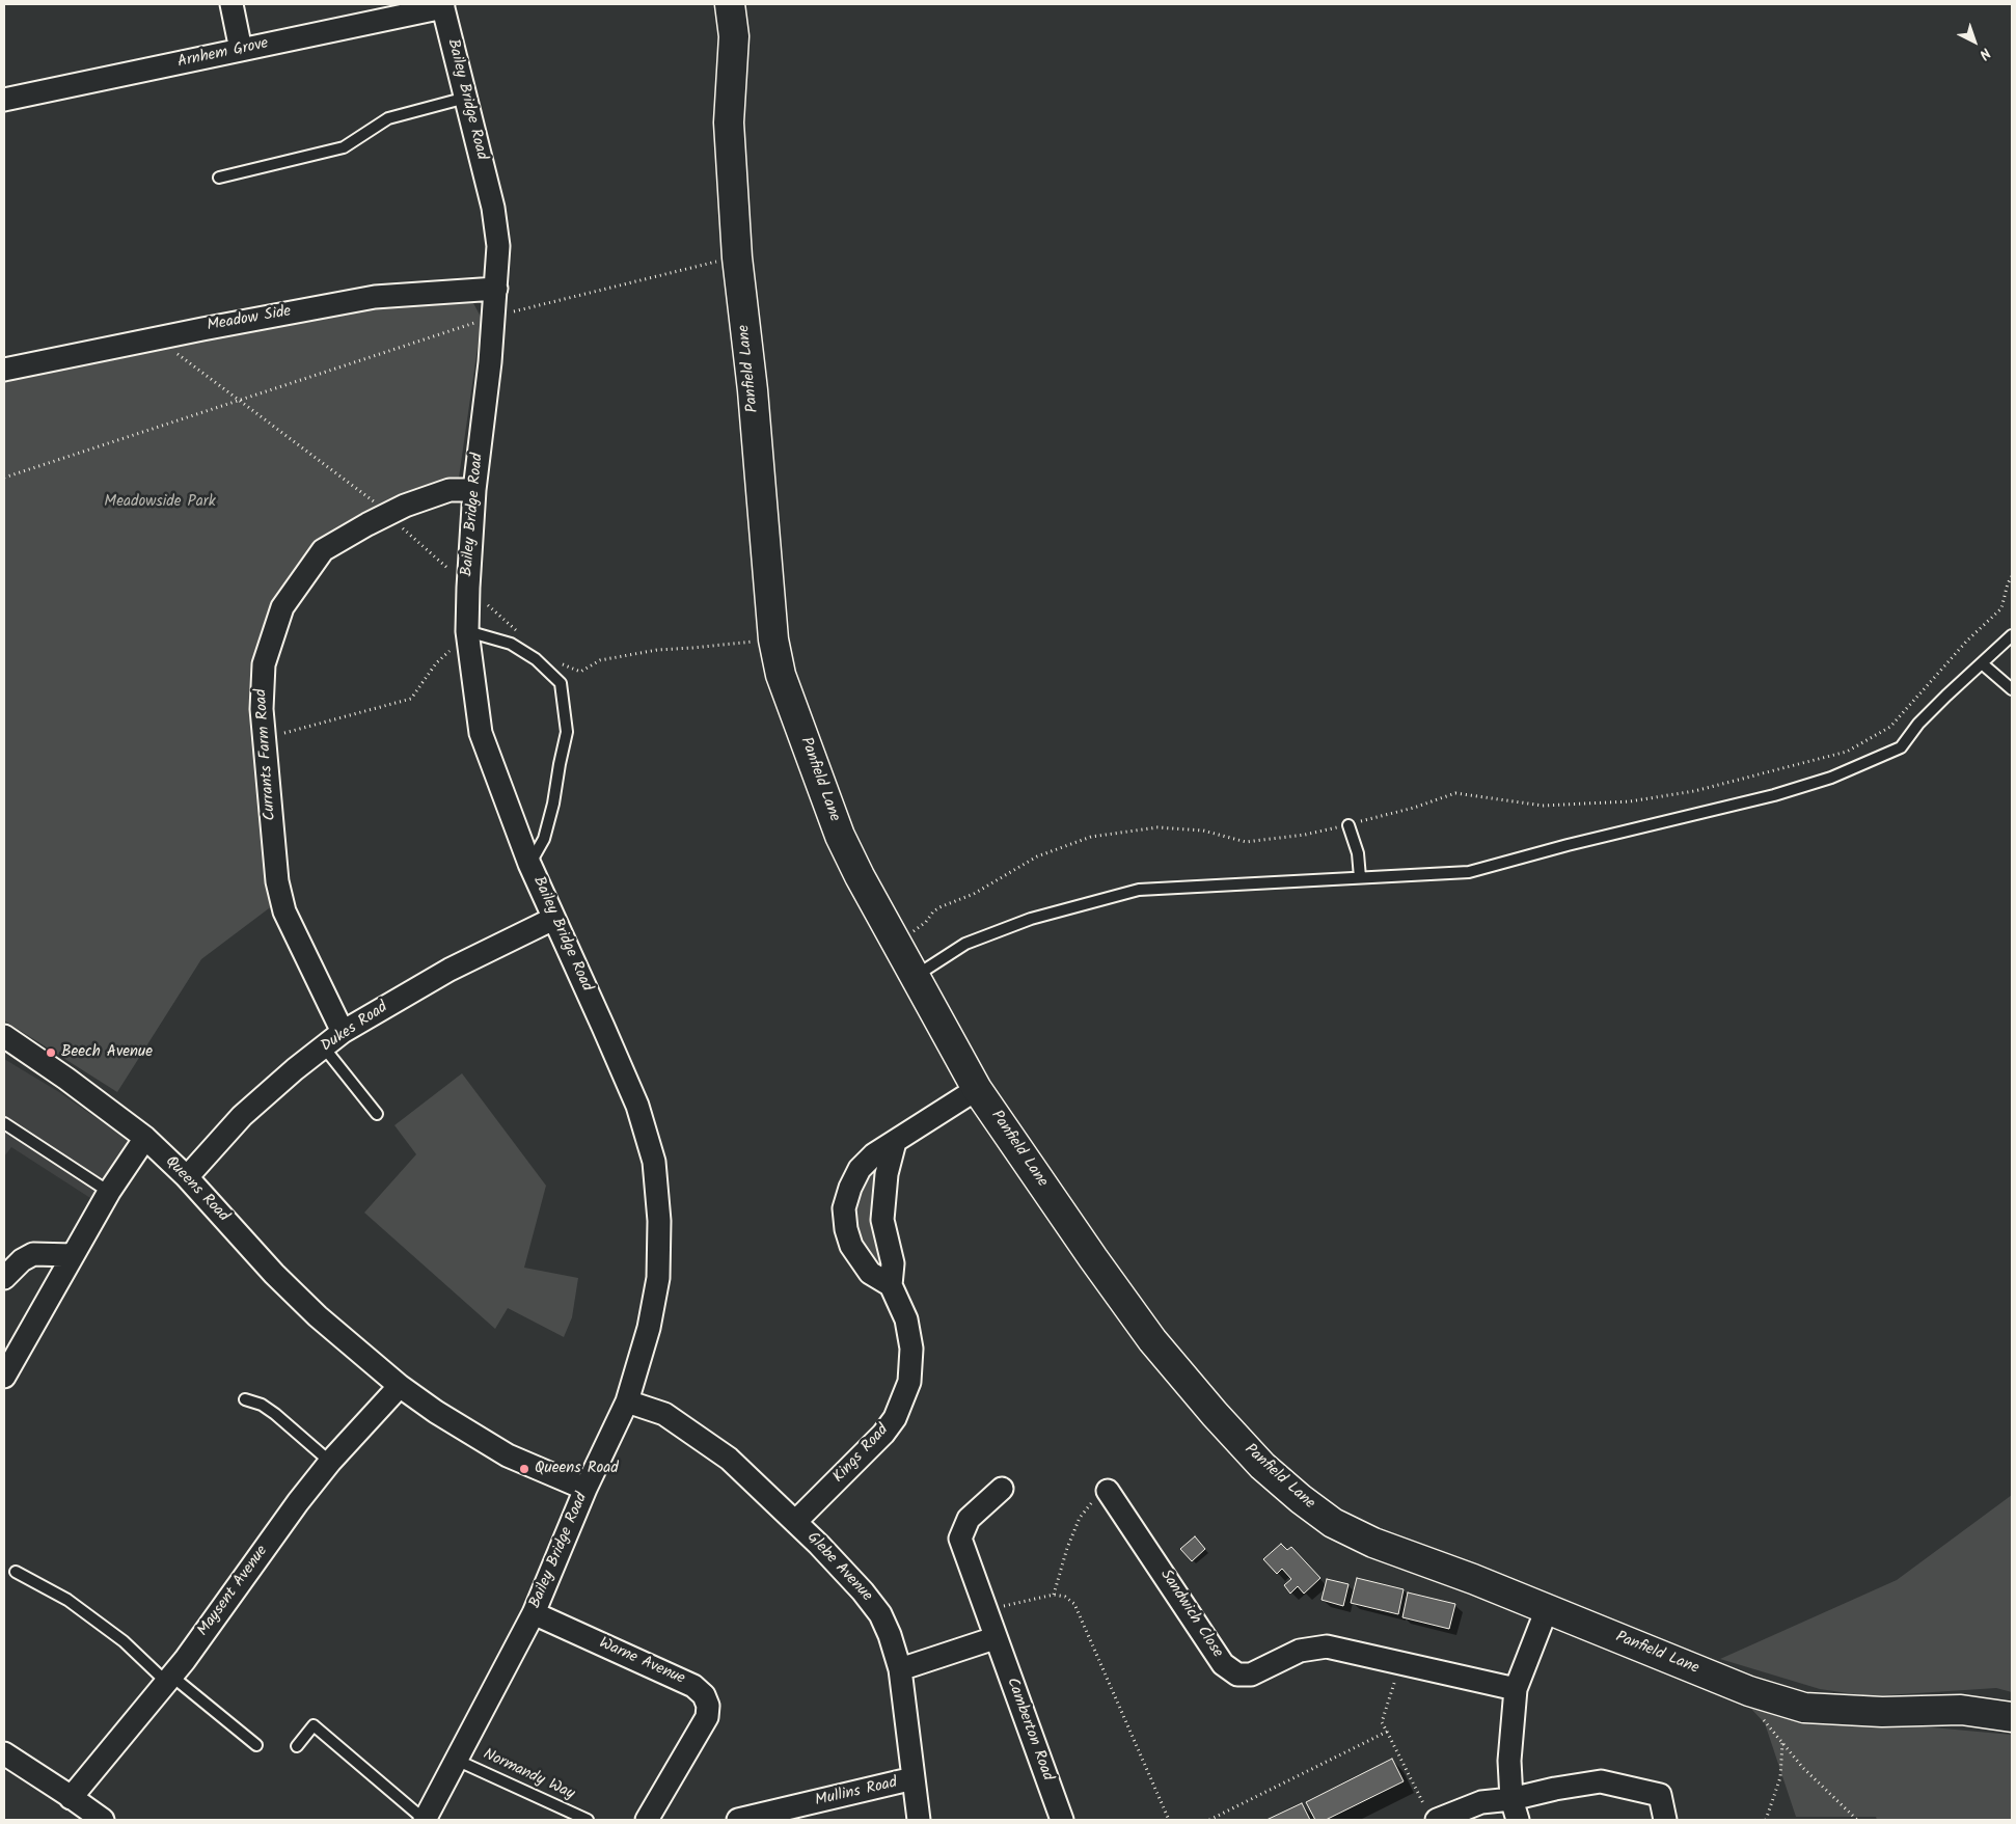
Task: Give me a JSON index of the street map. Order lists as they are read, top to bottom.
{
  "streets": {
    "street": [
      "Arnhem Grove",
      "Bailey Bridge Road",
      "Meadow Side",
      "Panfield Lane",
      "Currants Farm Road",
      "Dukes Road",
      "Queens Road",
      "Kings Road",
      "Glebe Avenue",
      "Maysent Avenue",
      "Sandwich Close",
      "Warne Avenue",
      "Camberton Road",
      "Mullins Road"
    ],
    "lane": ["Normandy Way"]
  },
  "crossings": [
    ["Arnhem Grove", "Bailey Bridge Road"],
    ["Bailey Bridge Road", "Meadow Side"],
    ["Bailey Bridge Road", "Currants Farm Road"],
    ["Bailey Bridge Road", "Dukes Road"],
    ["Bailey Bridge Road", "Queens Road"],
    ["Bailey Bridge Road", "Glebe Avenue"],
    ["Bailey Bridge Road", "Warne Avenue"],
    ["Bailey Bridge Road", "Normandy Way"],
    ["Currants Farm Road", "Dukes Road"],
    ["Dukes Road", "Queens Road"],
    ["Queens Road", "Maysent Avenue"],
    ["Kings Road", "Glebe Avenue"],
    ["Glebe Avenue", "Mullins Road"]
  ],
  "parks": ["Meadowside Park"],
  "places": ["Beech Avenue", "Queens Road"],
  "north": "bottom right"
}
